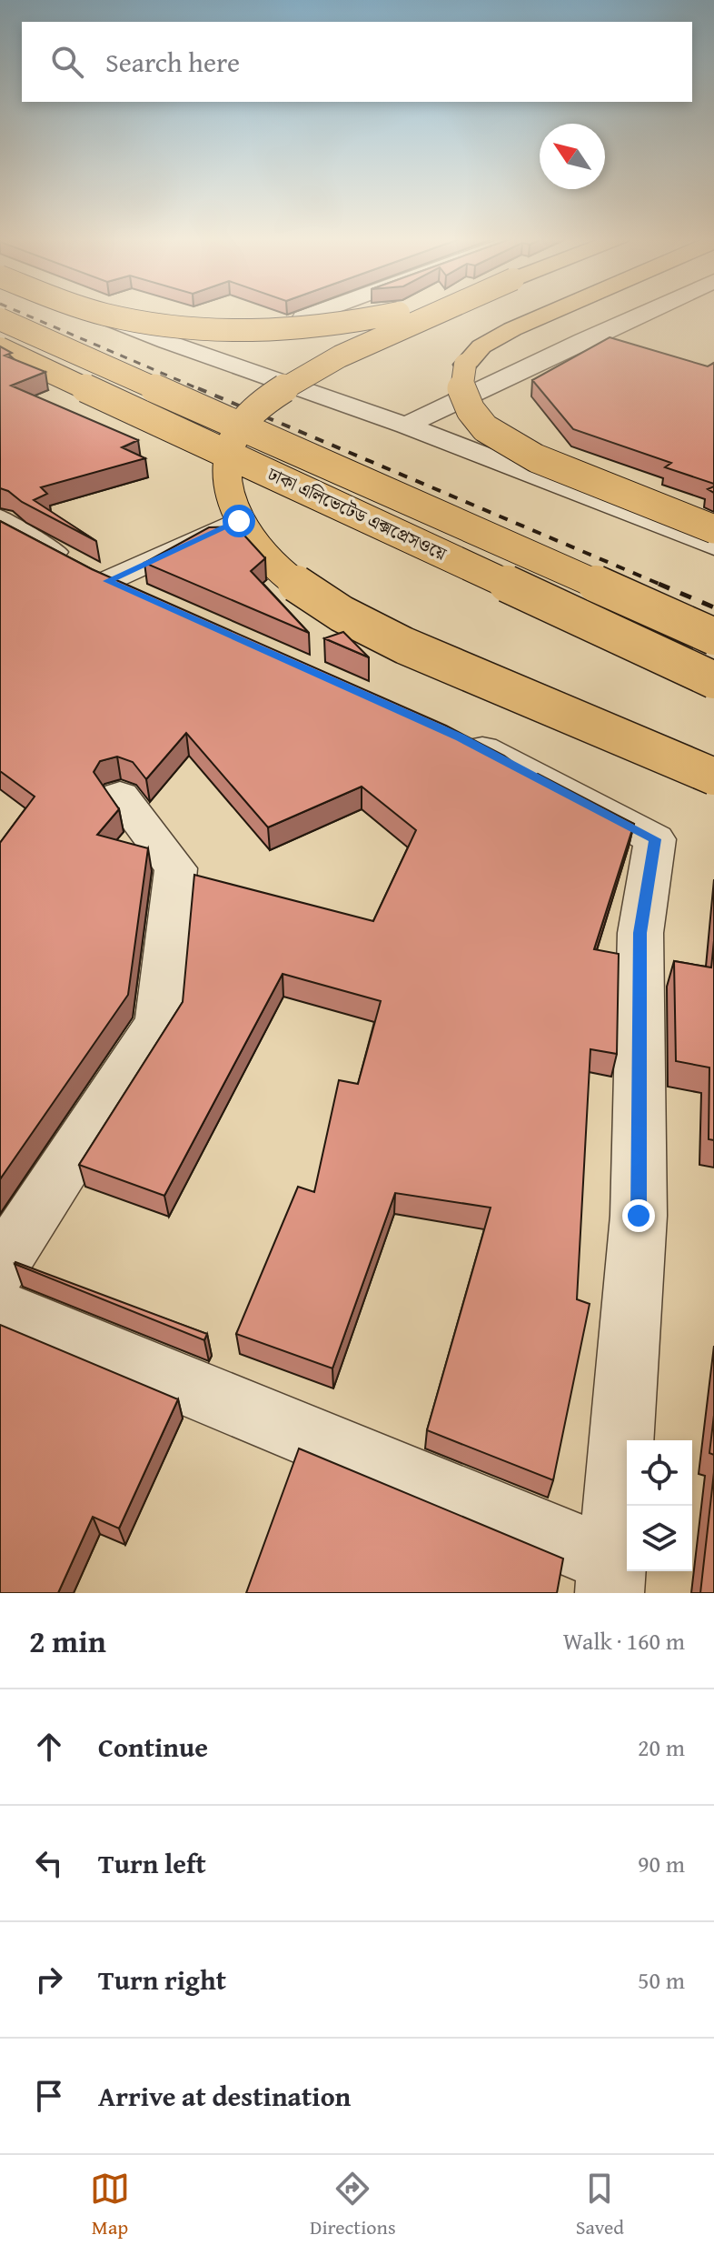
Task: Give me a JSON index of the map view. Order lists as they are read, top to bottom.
{
  "streets": {
    "highway": ["ঢাকা এলিভেটেড এক্সপ্রেসওয়ে"]
  },
  "north": "top left",
  "page": {
    "search": "Search here",
    "heading": ["2 min", "Walk · 160 m"],
    "list": [
      ["Continue", "20 m"],
      ["Turn left", "90 m"],
      ["Turn right", "50 m"],
      "Arrive at destination"
    ],
    "nav": ["Map", "Directions", "Saved"]
  }
}
